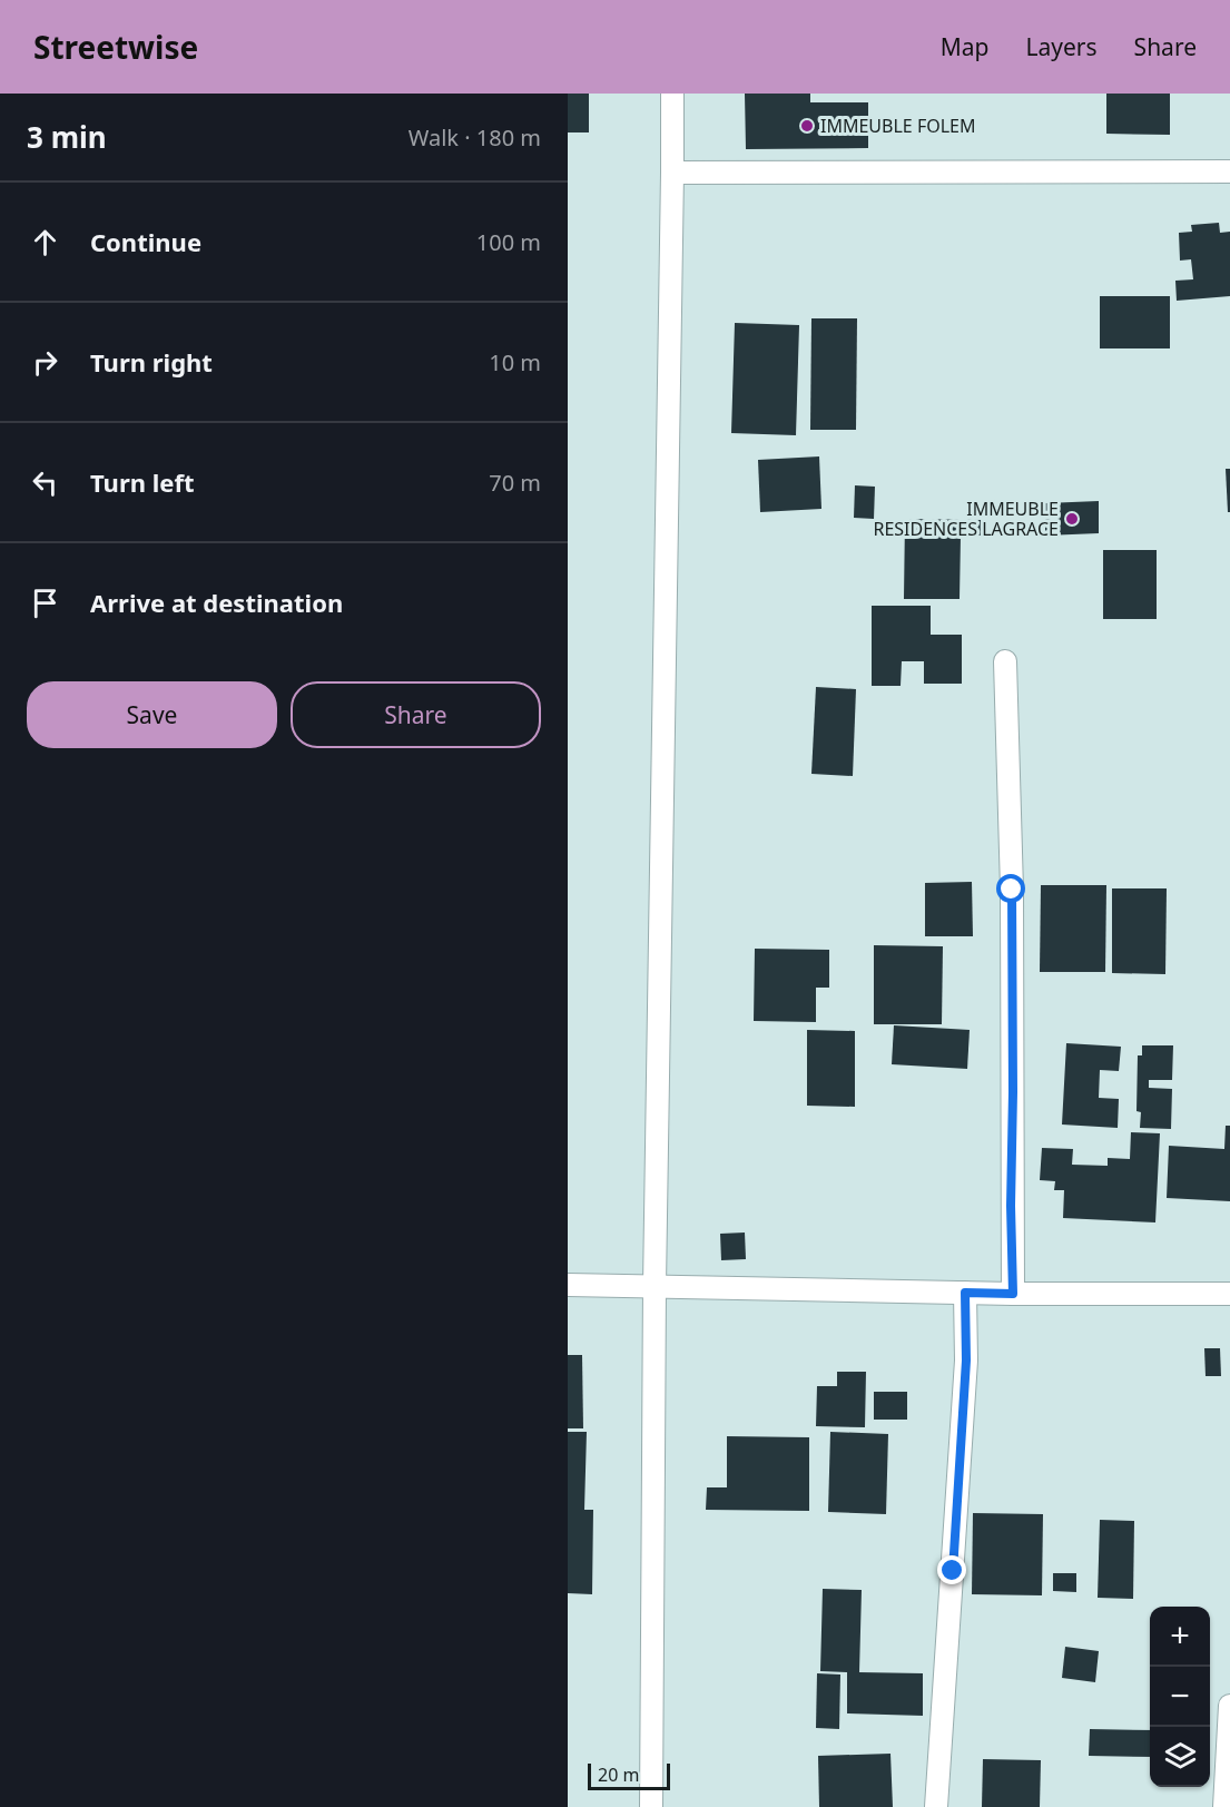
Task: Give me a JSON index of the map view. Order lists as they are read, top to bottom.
{
  "places": ["IMMEUBLE FOLEM", "IMMEUBLE RESIDENCES LAGRACE"],
  "scale_bar": "20 m",
  "page": {
    "header": "Streetwise",
    "nav": ["Map", "Layers", "Share"],
    "heading": ["3 min", "Walk · 180 m"],
    "list": [
      ["Continue", "100 m"],
      ["Turn right", "10 m"],
      ["Turn left", "70 m"],
      "Arrive at destination"
    ],
    "buttons": ["Save", "Share"],
    "map_buttons": ["+", "−"],
    "scale": "20 m"
  }
}
